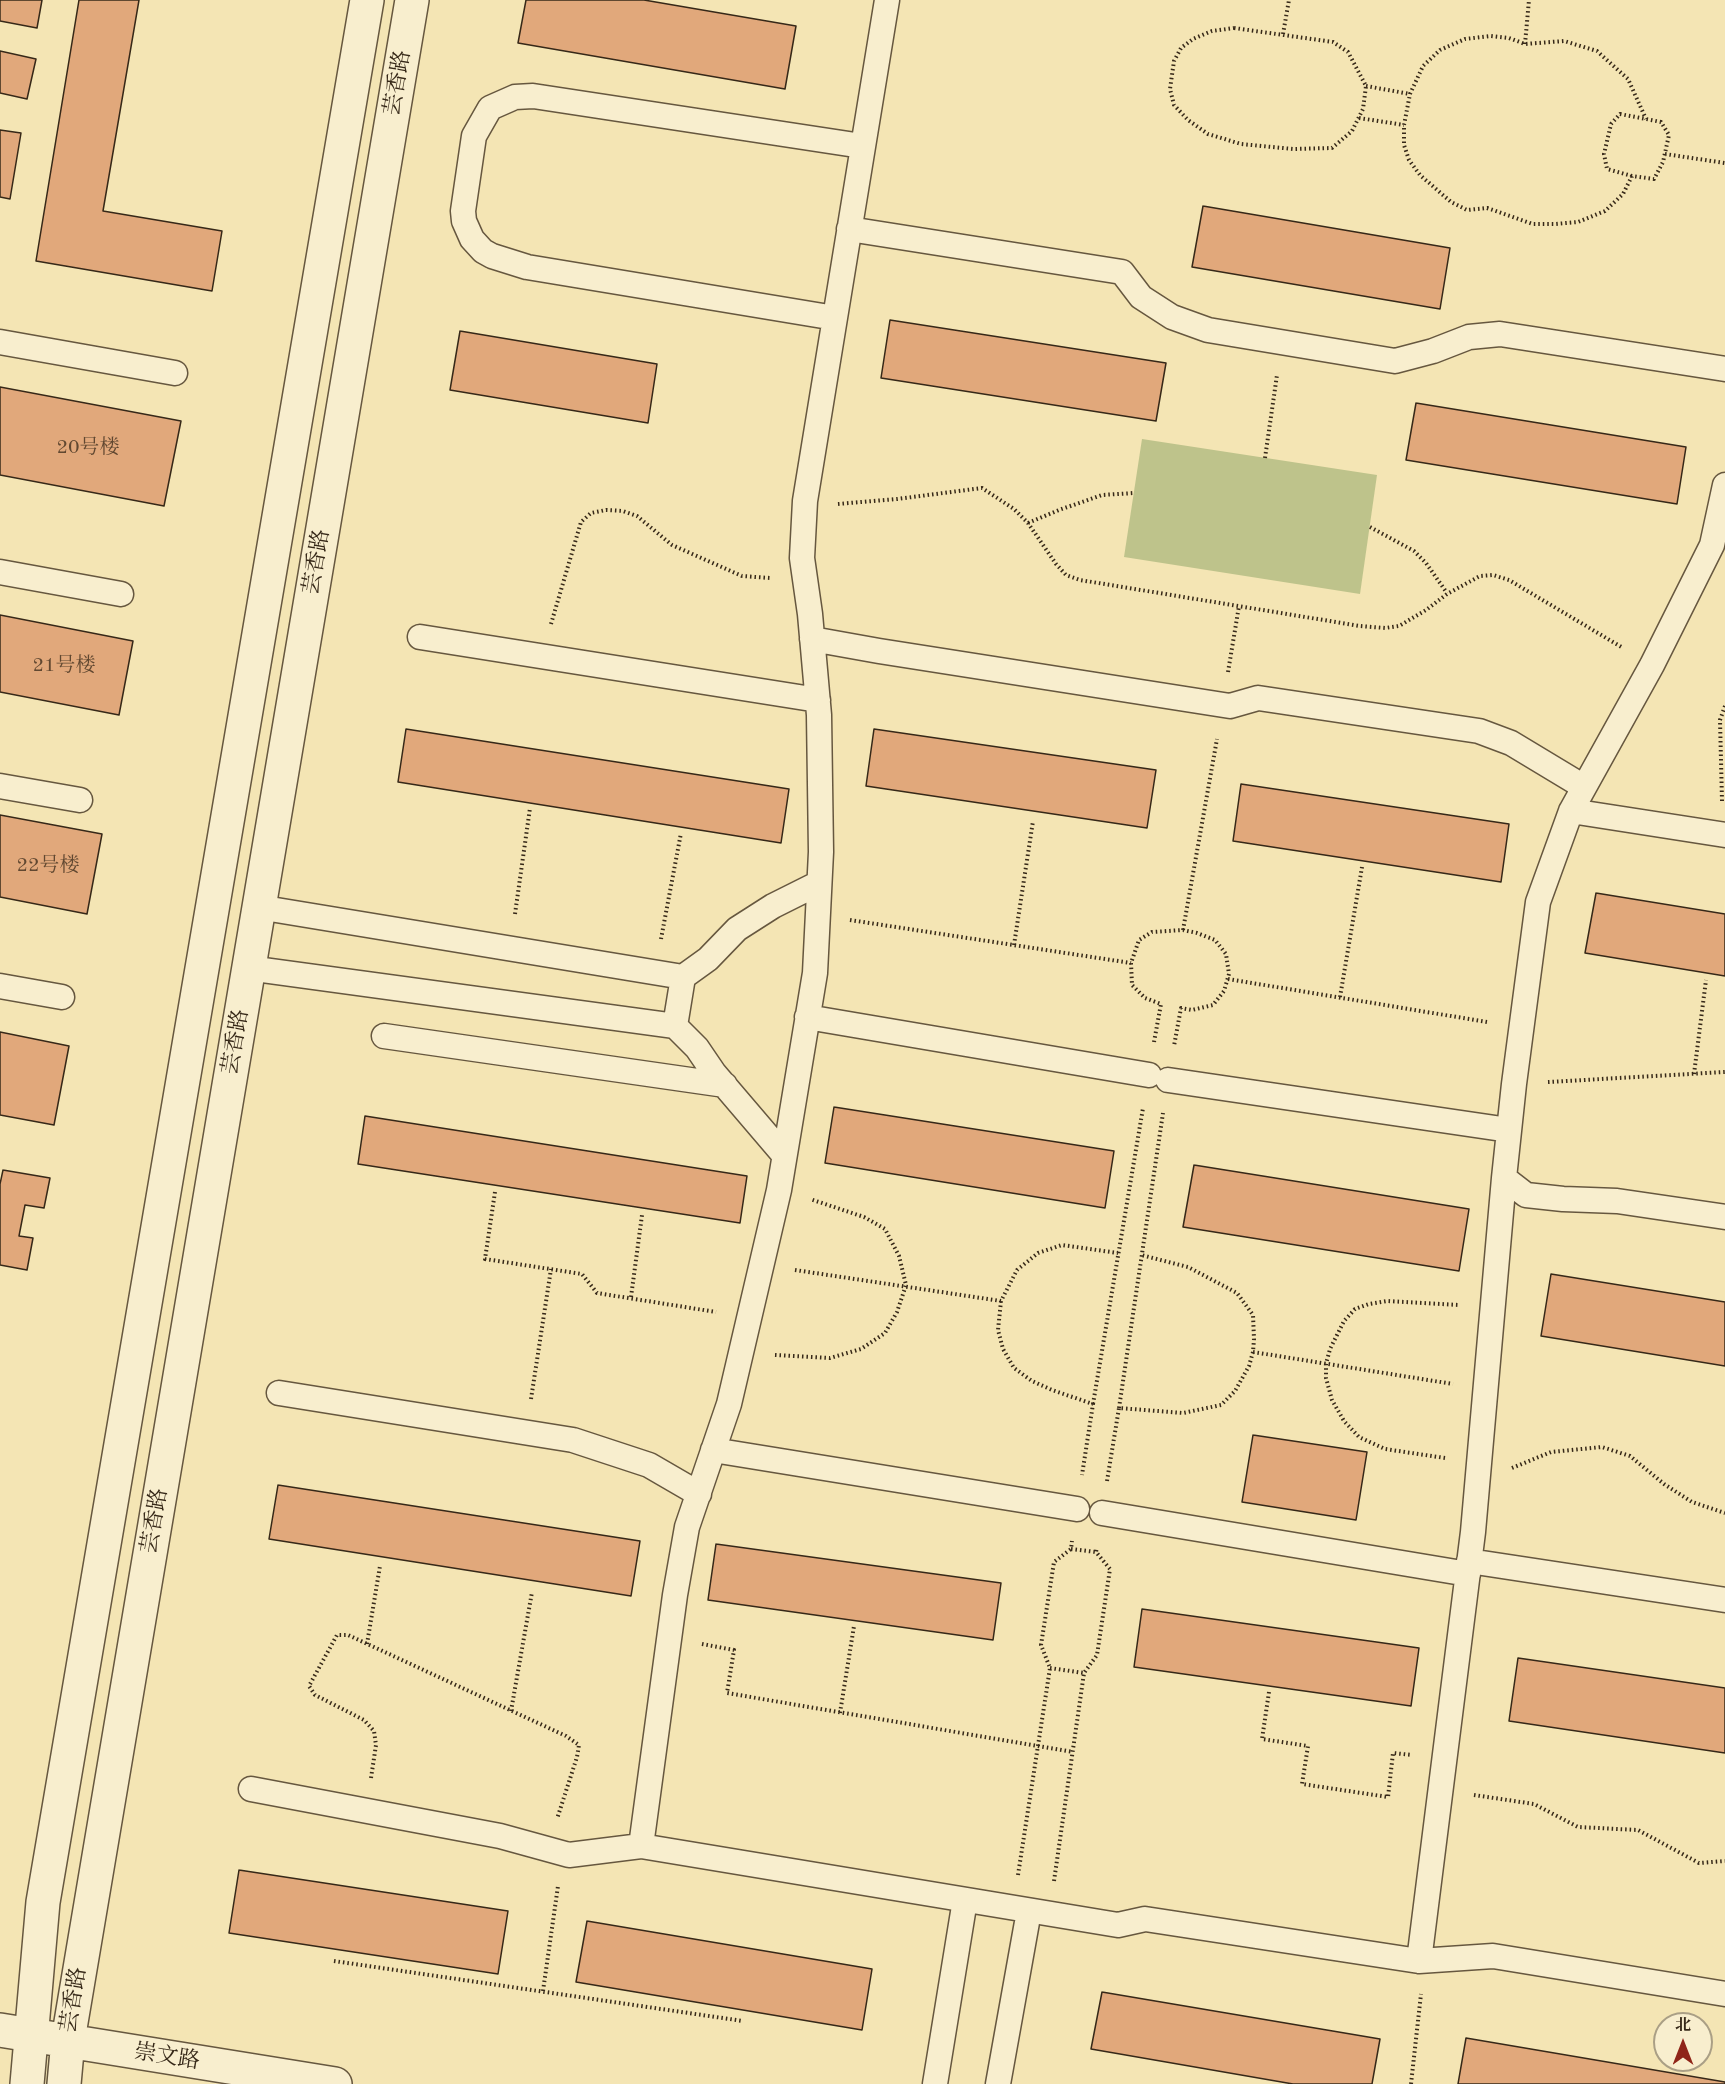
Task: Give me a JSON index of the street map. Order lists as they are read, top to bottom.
{
  "streets": {
    "street": ["芸香路", "崇文路"]
  },
  "crossings": [
    ["芸香路", "崇文路"]
  ],
  "house_numbers": ["20号楼", "21号楼", "22号楼"],
  "north": "top"
}
